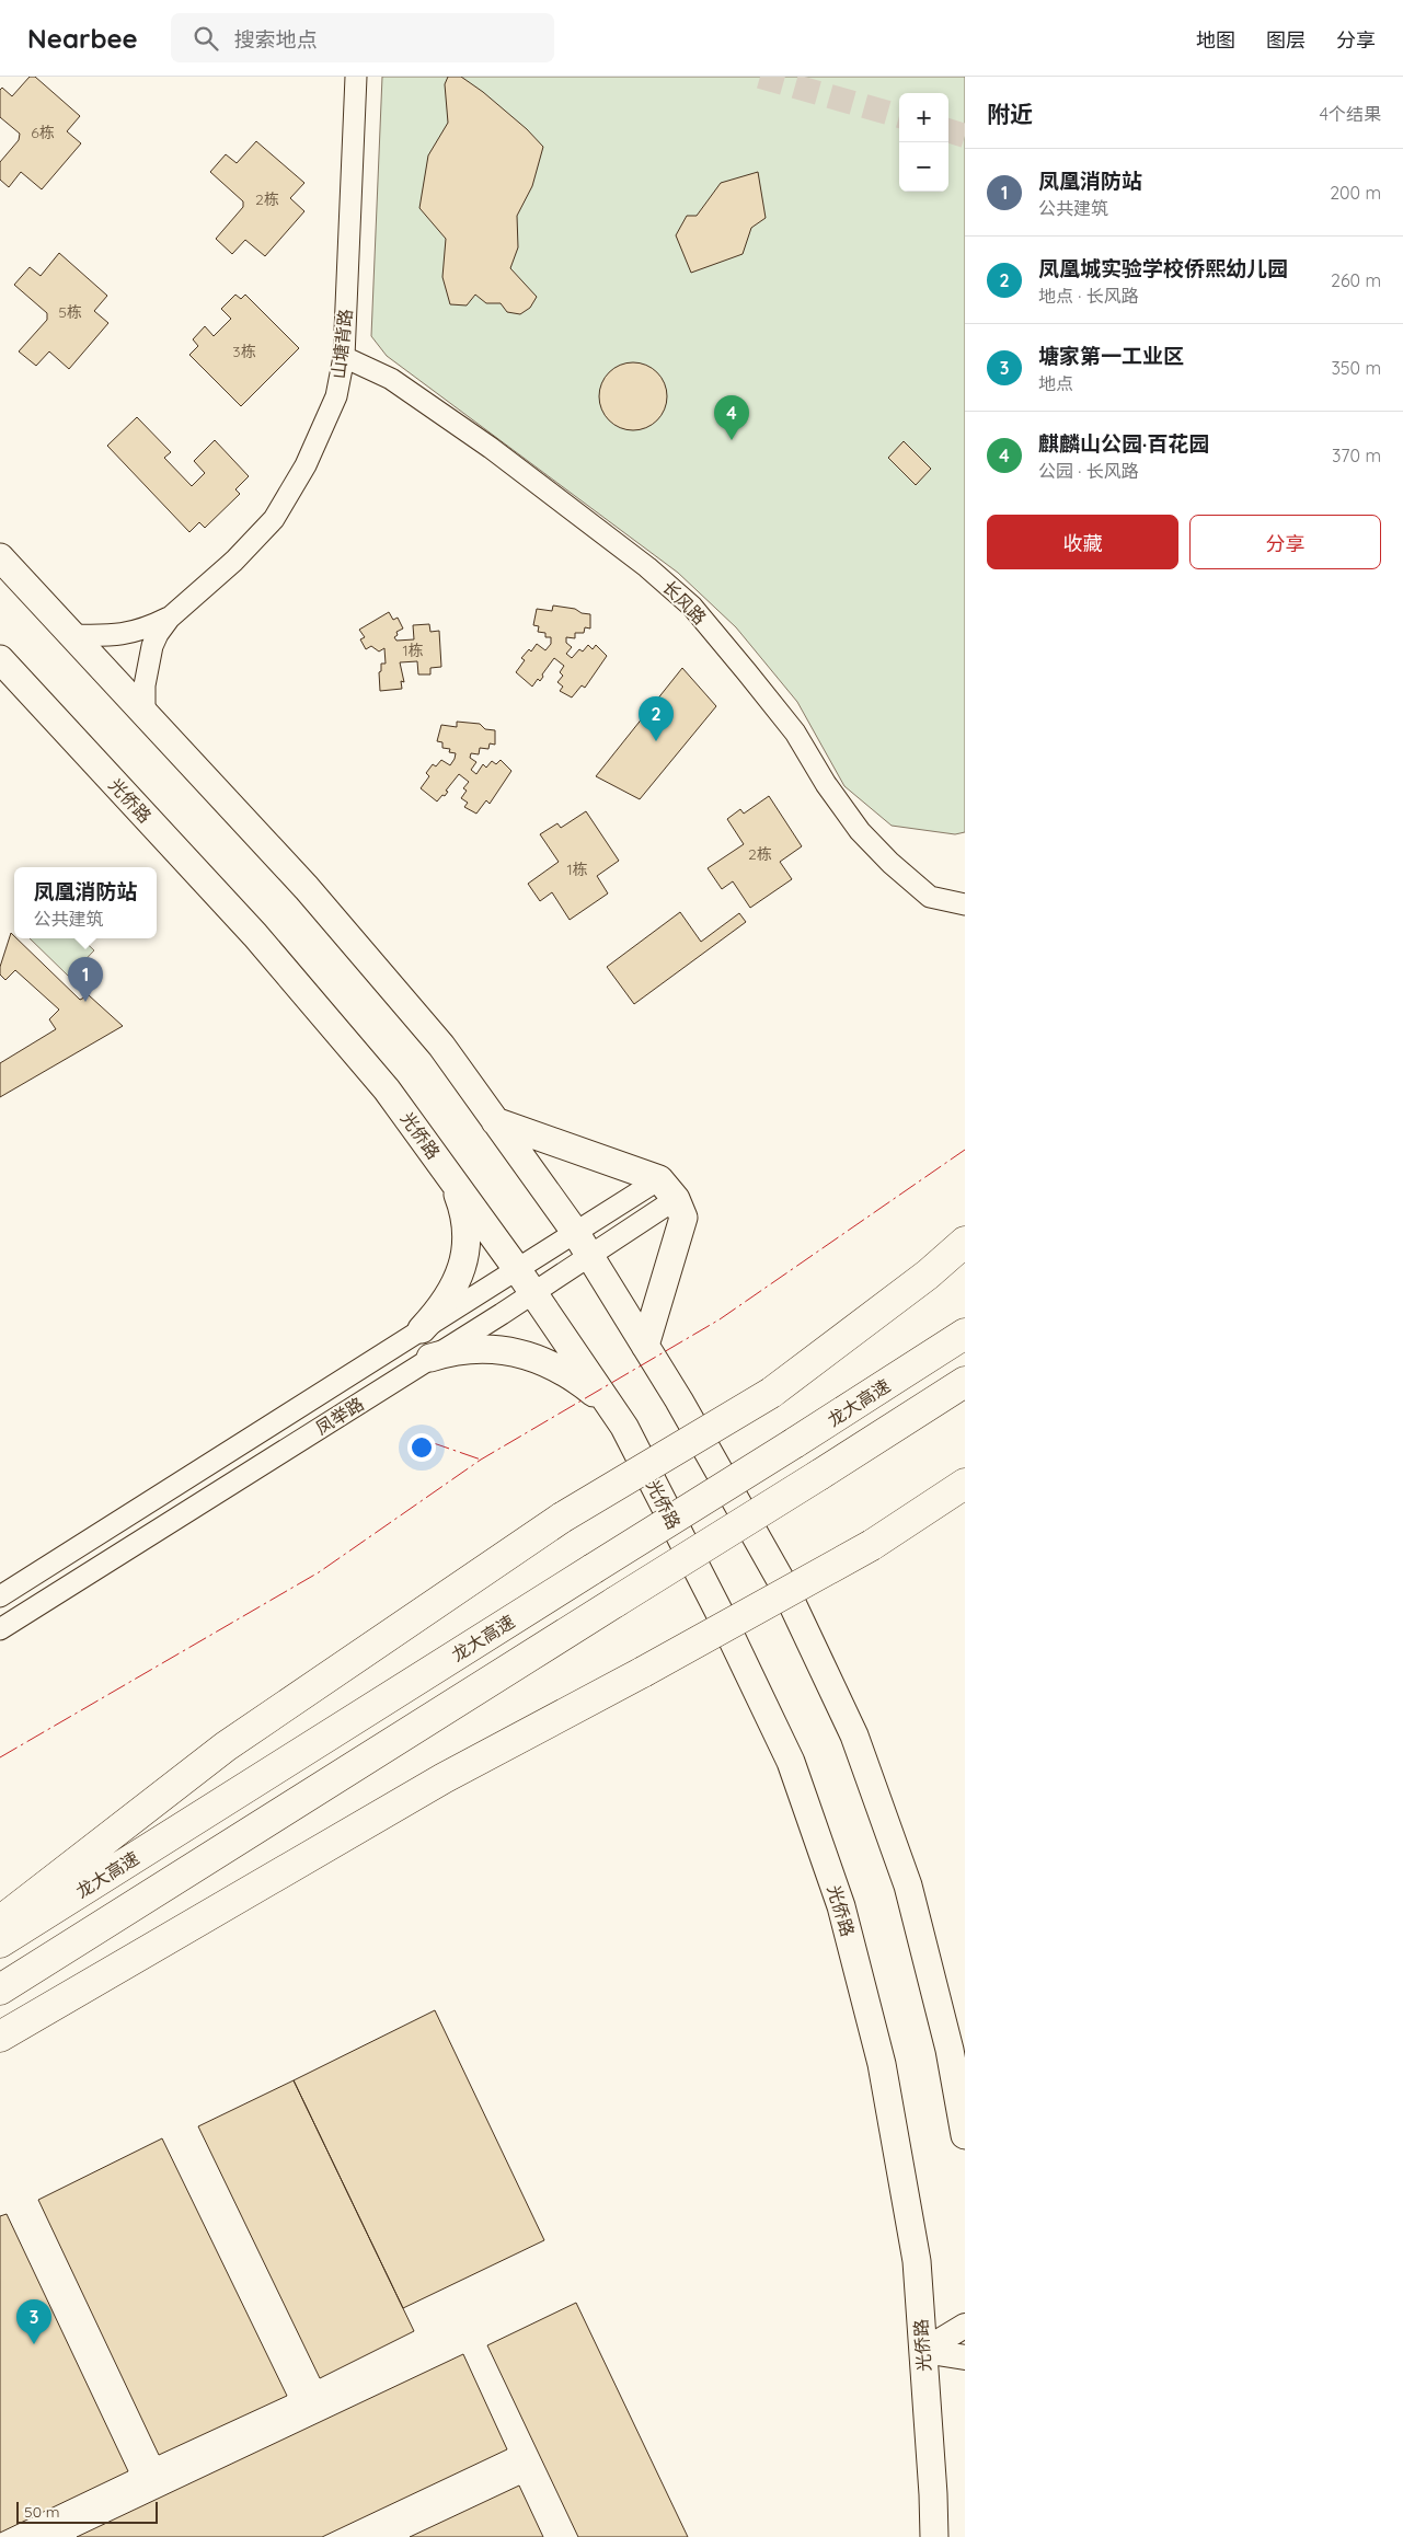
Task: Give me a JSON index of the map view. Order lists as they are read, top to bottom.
{
  "streets": {
    "highway": ["龙大高速"],
    "main road": ["光侨路"],
    "street": ["山塘背路", "长风路", "凤举路"]
  },
  "crossings": [
    ["山塘背路", "长风路"],
    ["光侨路", "凤举路"]
  ],
  "house_numbers": [
    "6栋",
    "2栋",
    "5栋",
    "3栋",
    "1栋",
    "2栋",
    "1栋"
  ],
  "scale_bar": "50 m",
  "page": {
    "header": "Nearbee",
    "search": "搜索地点",
    "nav": ["地图", "图层", "分享"],
    "heading": ["附近", "4个结果"],
    "map_buttons": ["+", "−"],
    "list": [
      {
        "mark": "1",
        "name": "凤凰消防站",
        "note": "公共建筑",
        "value": "200 m"
      },
      {
        "mark": "2",
        "name": "凤凰城实验学校侨熙幼儿园",
        "note": "地点 · 长风路",
        "value": "260 m"
      },
      {
        "mark": "3",
        "name": "塘家第一工业区",
        "note": "地点",
        "value": "350 m"
      },
      {
        "mark": "4",
        "name": "麒麟山公园·百花园",
        "note": "公园 · 长风路",
        "value": "370 m"
      }
    ],
    "pins": [
      "4",
      "2",
      "1",
      "3"
    ],
    "buttons": ["收藏", "分享"],
    "popup": ["凤凰消防站", "公共建筑"],
    "scale": "50 m"
  }
}
